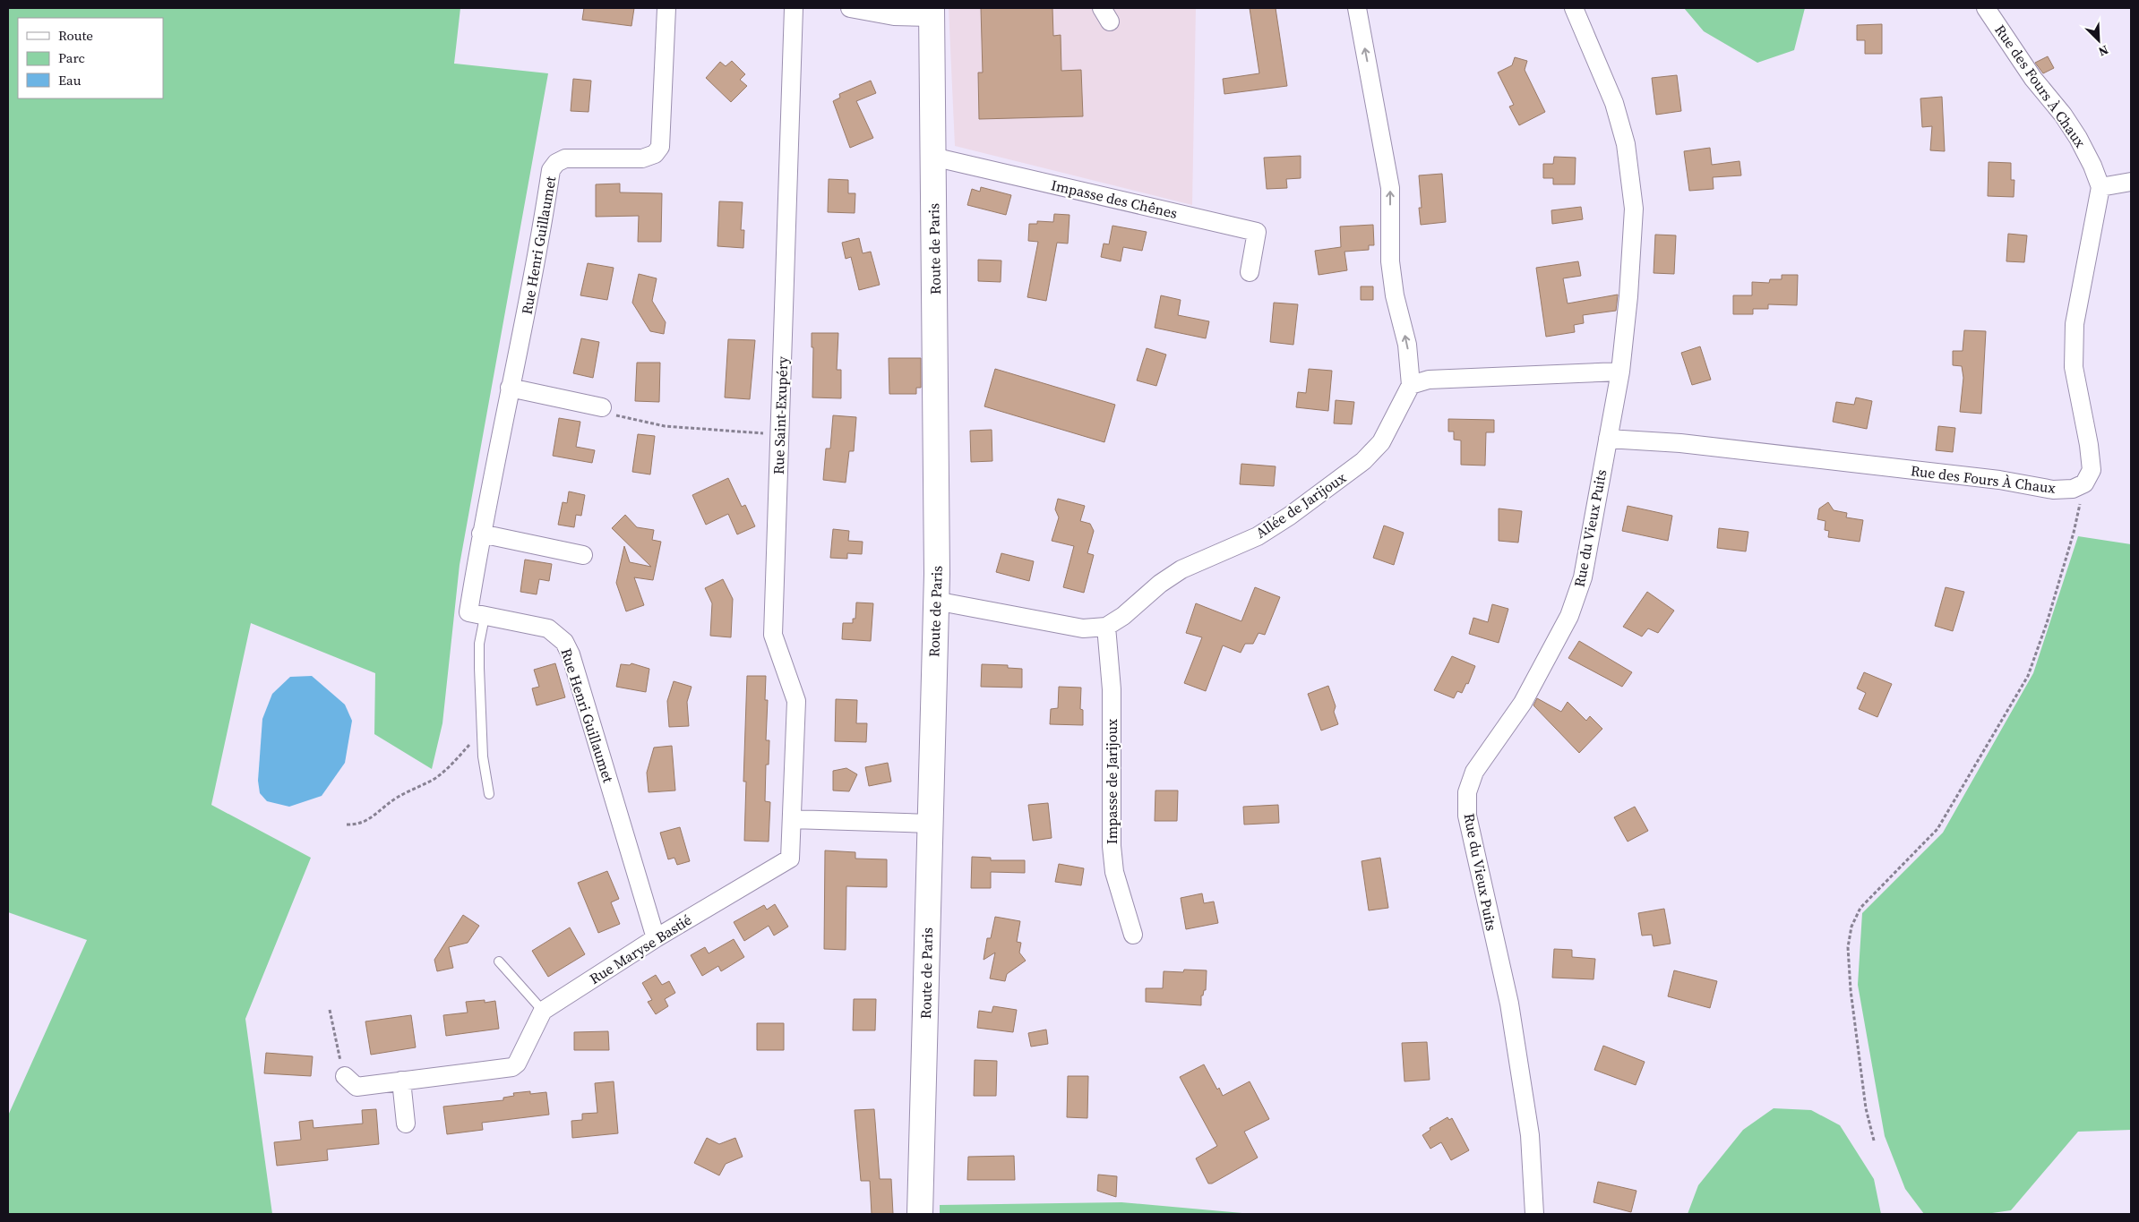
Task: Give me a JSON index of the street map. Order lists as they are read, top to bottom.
{
  "streets": {
    "main road": ["Route de Paris"],
    "street": [
      "Rue des Fours À Chaux",
      "Impasse des Chênes",
      "Rue Henri Guillaumet",
      "Rue Saint-Exupéry",
      "Allée de Jarijoux",
      "Rue du Vieux Puits",
      "Impasse de Jarijoux",
      "Rue Maryse Bastié"
    ]
  },
  "crossings": [
    ["Rue des Fours À Chaux", "Rue du Vieux Puits"],
    ["Impasse des Chênes", "Route de Paris"],
    ["Rue Henri Guillaumet", "Rue Maryse Bastié"],
    ["Route de Paris", "Allée de Jarijoux"],
    ["Rue Saint-Exupéry", "Rue Maryse Bastié"],
    ["Allée de Jarijoux", "Impasse de Jarijoux"]
  ],
  "legend": ["Route", "Parc", "Eau"],
  "north": "bottom right"
}
